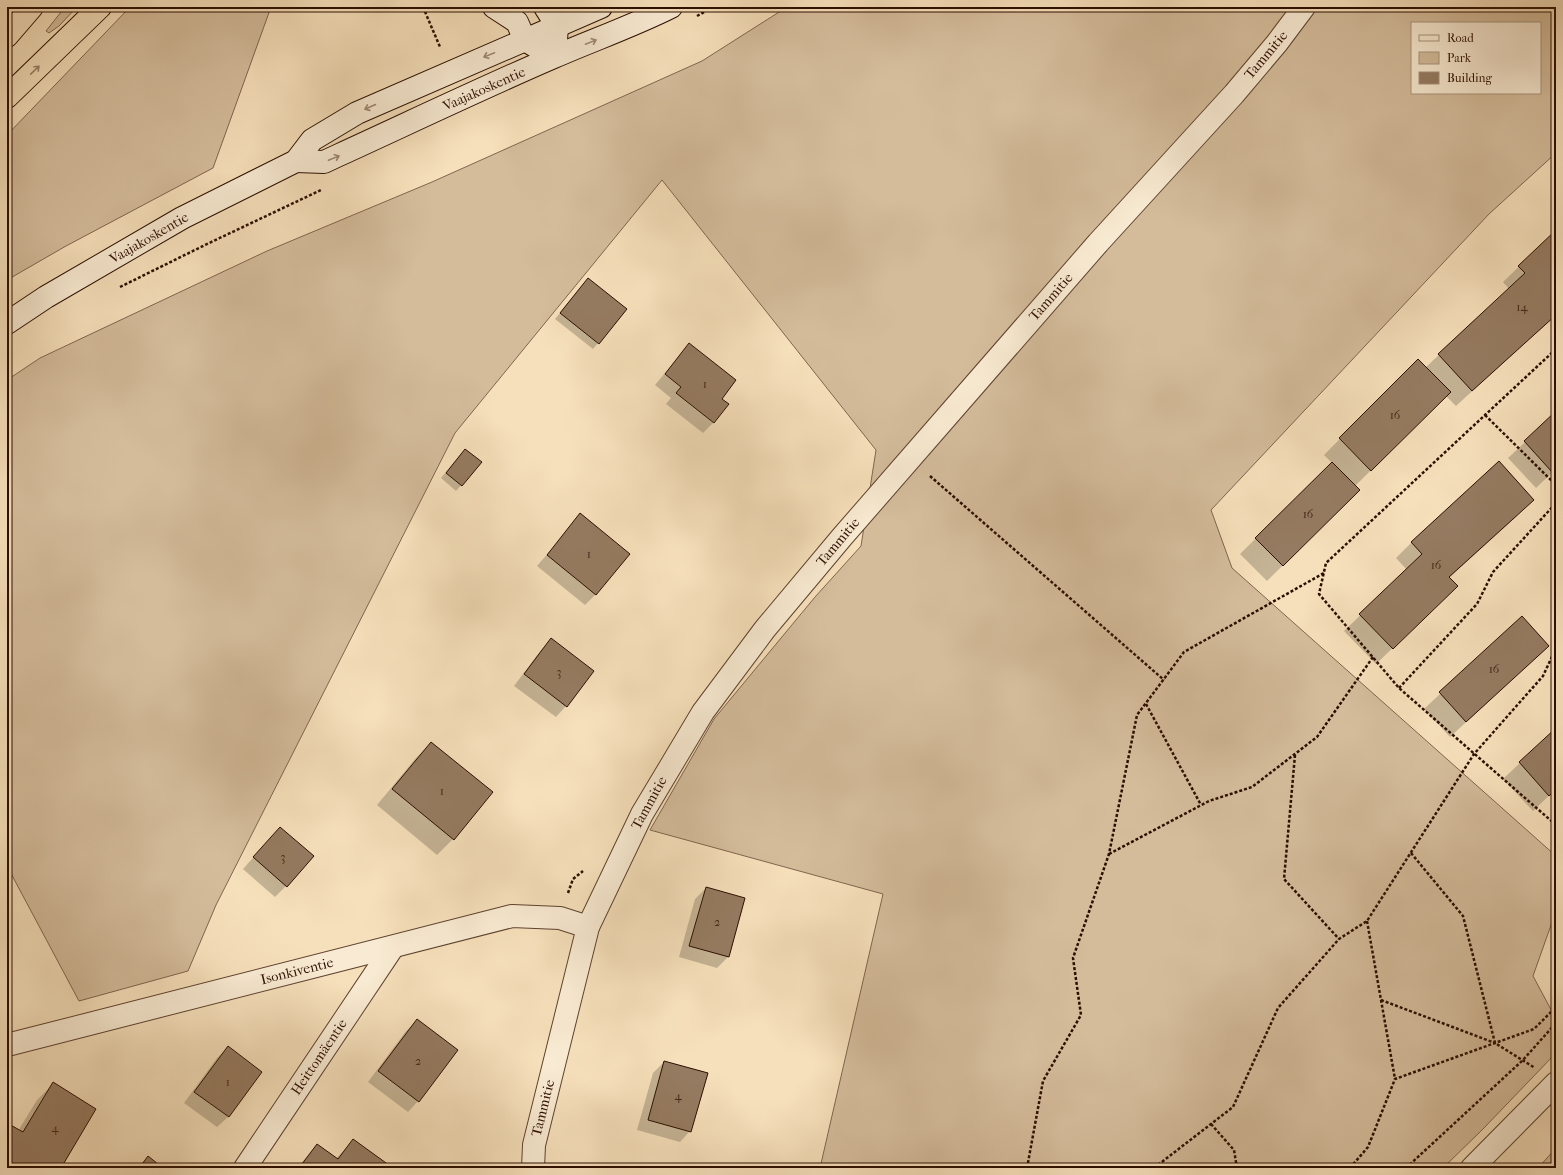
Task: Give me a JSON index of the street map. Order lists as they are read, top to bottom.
{
  "streets": {
    "street": [
      "Tammitie",
      "Vaajakoskentie",
      "Isonkiventie",
      "Heittomäentie"
    ]
  },
  "crossings": [
    ["Tammitie", "Isonkiventie"],
    ["Isonkiventie", "Heittomäentie"]
  ],
  "house_numbers": [
    "14",
    "1",
    "16",
    "16",
    "1",
    "16",
    "16",
    "3",
    "1",
    "3",
    "2",
    "2",
    "1",
    "4",
    "4"
  ],
  "legend": ["Road", "Park", "Building"]
}
